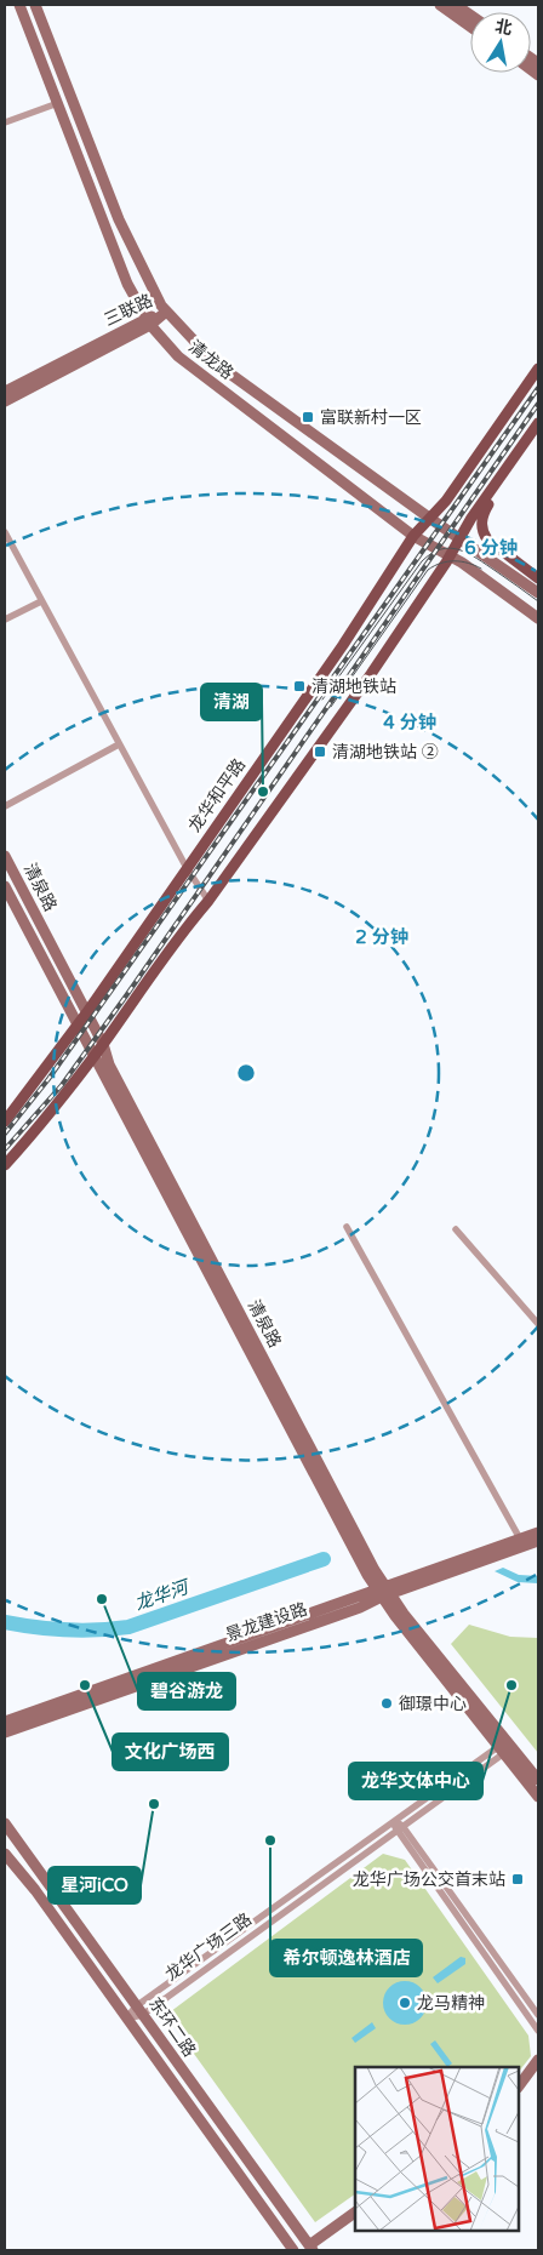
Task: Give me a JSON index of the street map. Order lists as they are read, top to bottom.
{
  "streets": {
    "main road": [
      "三联路",
      "清龙路",
      "龙华和平路",
      "清泉路",
      "景龙建设路",
      "东环二路"
    ],
    "street": ["龙华广场三路"]
  },
  "crossings": [
    ["三联路", "清龙路"],
    ["清龙路", "龙华和平路"],
    ["龙华和平路", "清泉路"],
    ["清泉路", "景龙建设路"],
    ["清泉路", "龙华广场三路"],
    ["龙华广场三路", "东环二路"]
  ],
  "water": ["龙华河"],
  "places": {
    "transit": [
      "富联新村一区",
      "清湖地铁站",
      "清湖地铁站 ②",
      "龙华广场公交首末站"
    ],
    "other": [
      "清湖",
      "碧谷游龙",
      "文化广场西",
      "龙华文体中心",
      "御璟中心",
      "星河iCO",
      "希尔顿逸林酒店",
      "龙马精神"
    ]
  },
  "north": "top",
  "rings": ["6 分钟", "4 分钟", "2 分钟"]
}
